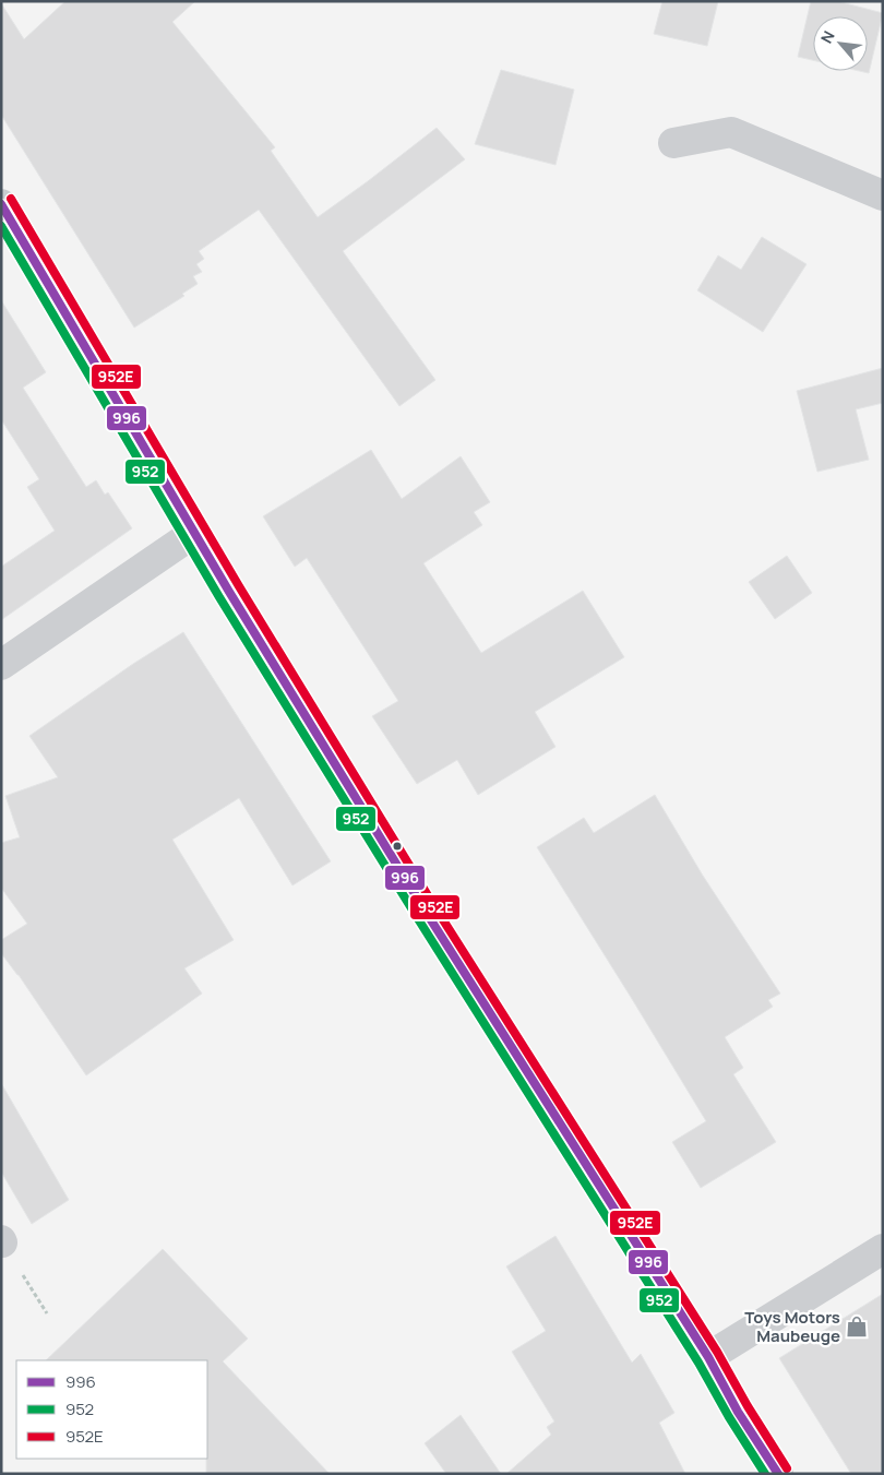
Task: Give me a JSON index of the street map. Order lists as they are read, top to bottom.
{
  "places": {
    "shop": ["Toys Motors Maubeuge"]
  },
  "lines": ["transit line 952E", "transit line 996", "transit line 952"],
  "legend": ["996", "952", "952E"],
  "north": "top left"
}
